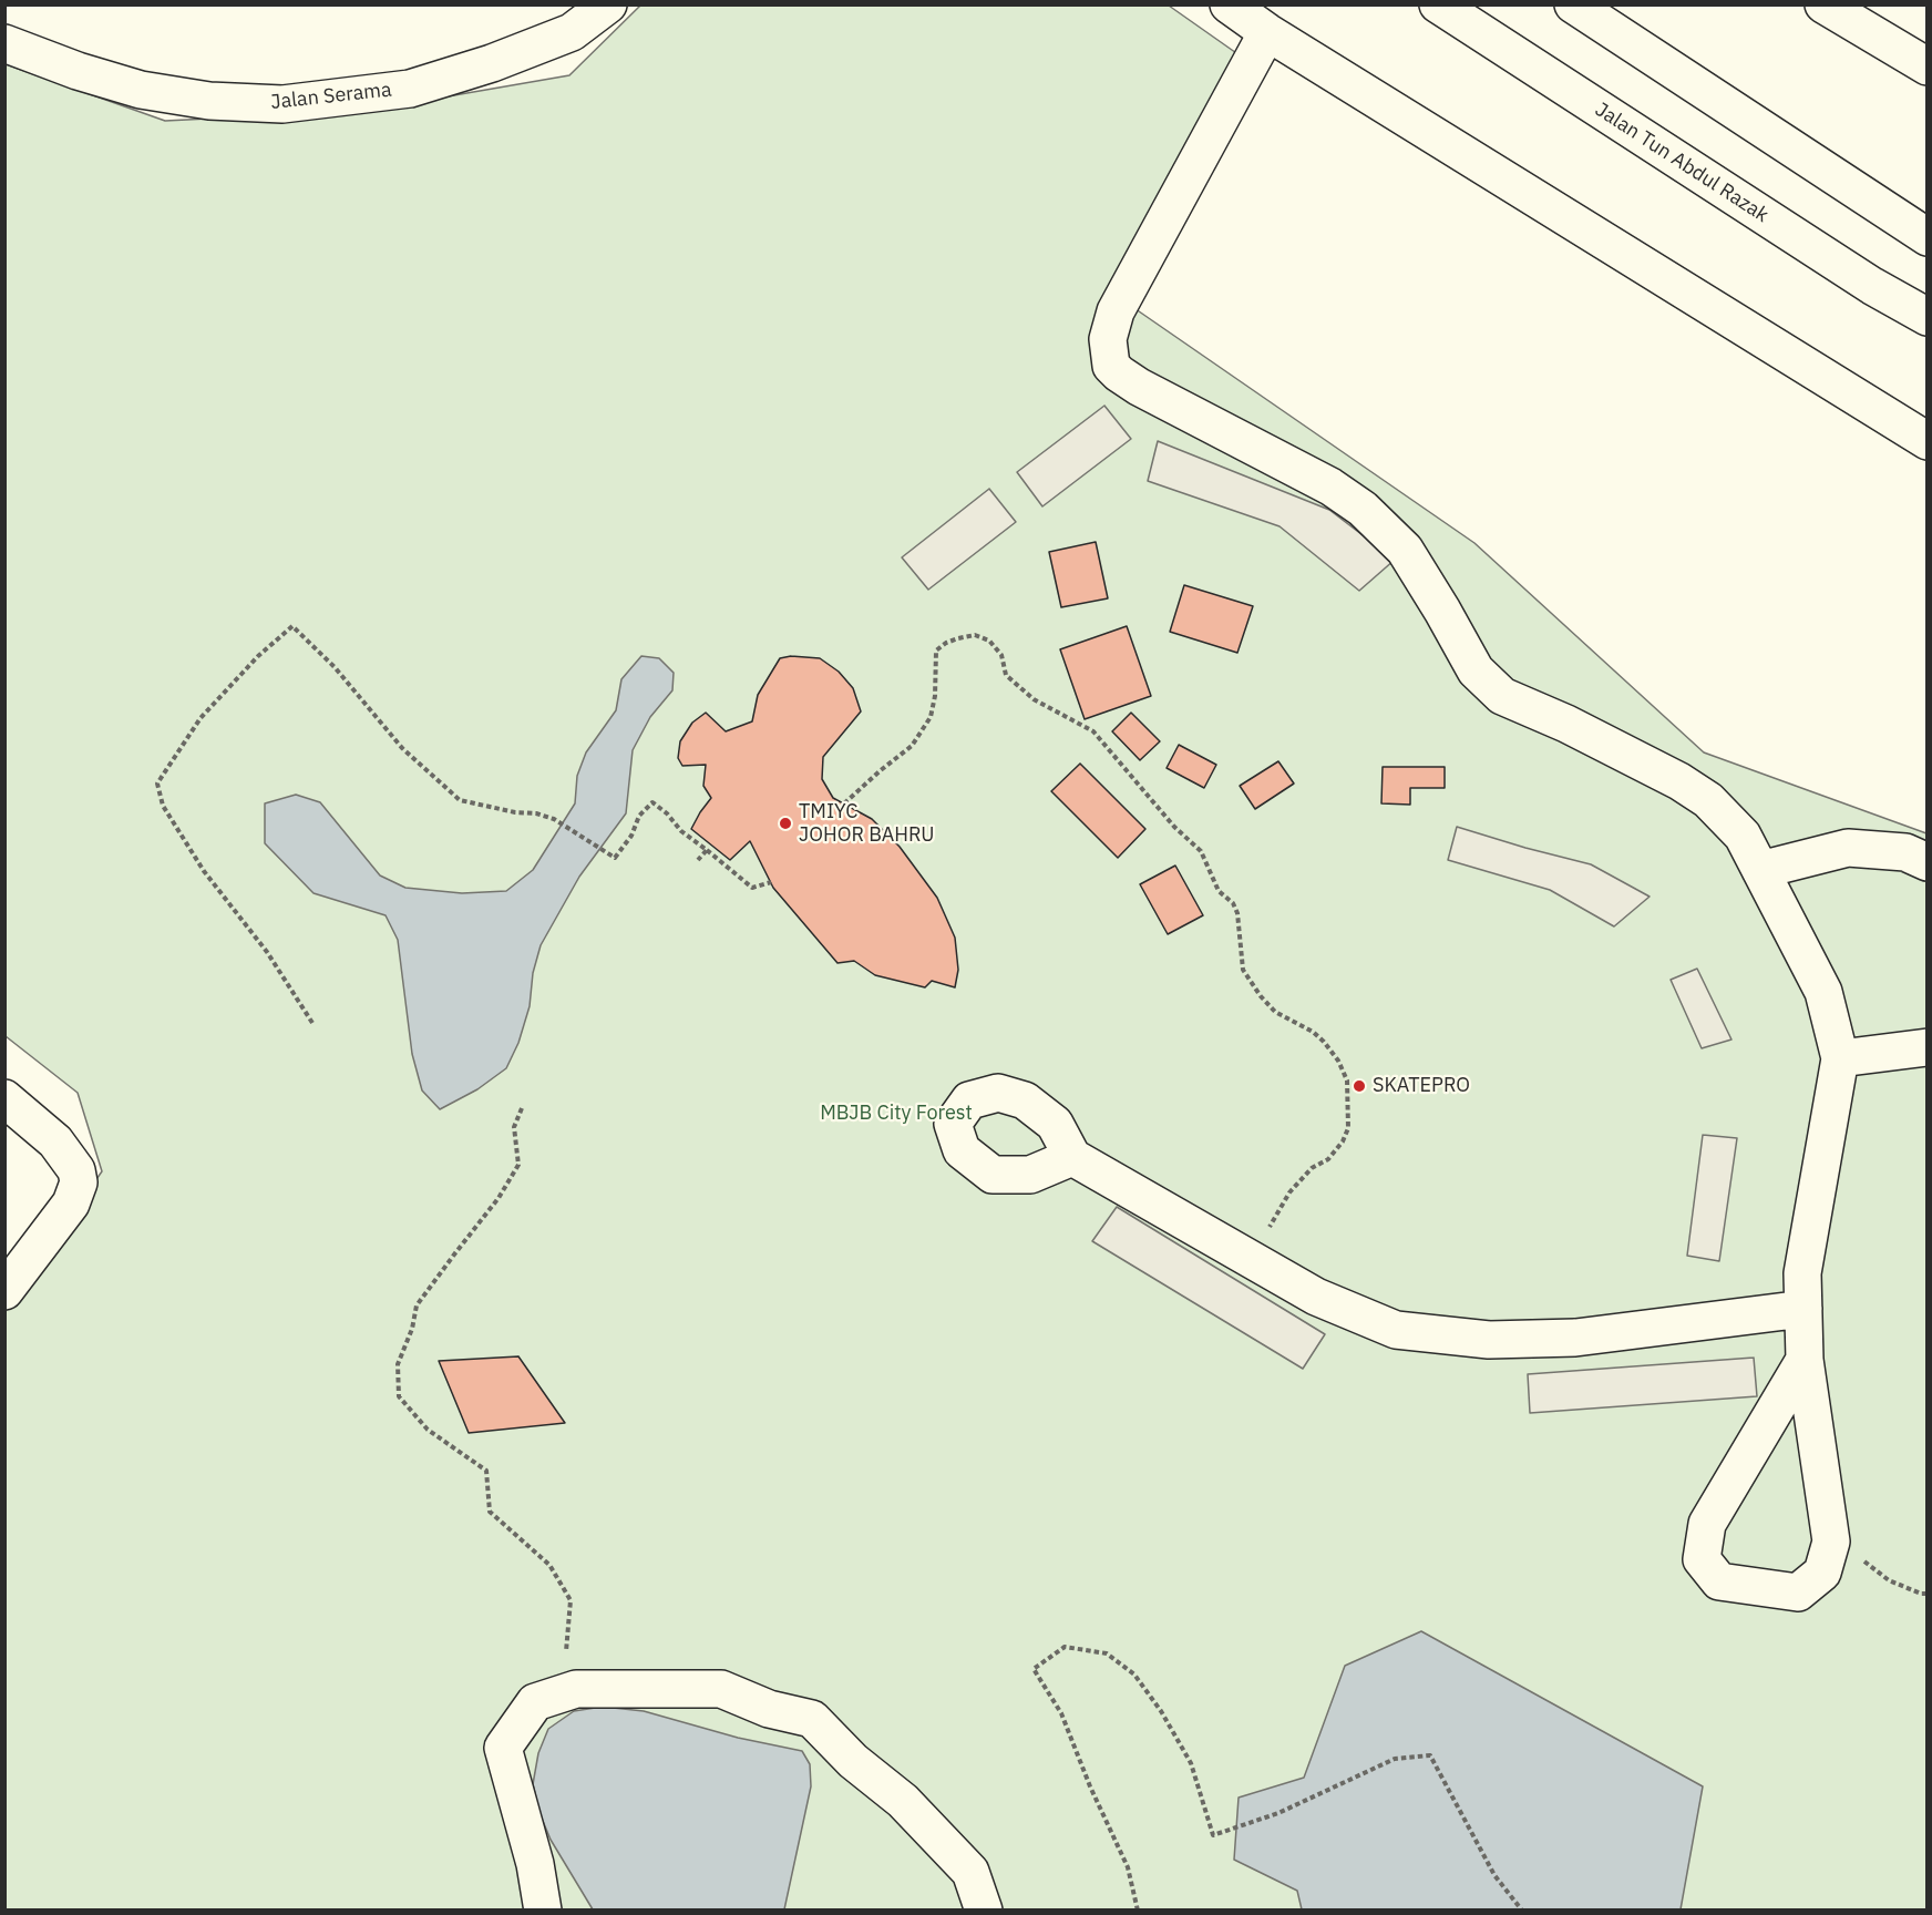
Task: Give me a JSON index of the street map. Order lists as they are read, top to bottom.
{
  "streets": {
    "main road": ["Jalan Serama", "Jalan Tun Abdul Razak"]
  },
  "parks": ["MBJB City Forest"],
  "places": ["TMIYC JOHOR BAHRU", "SKATEPRO"]
}
